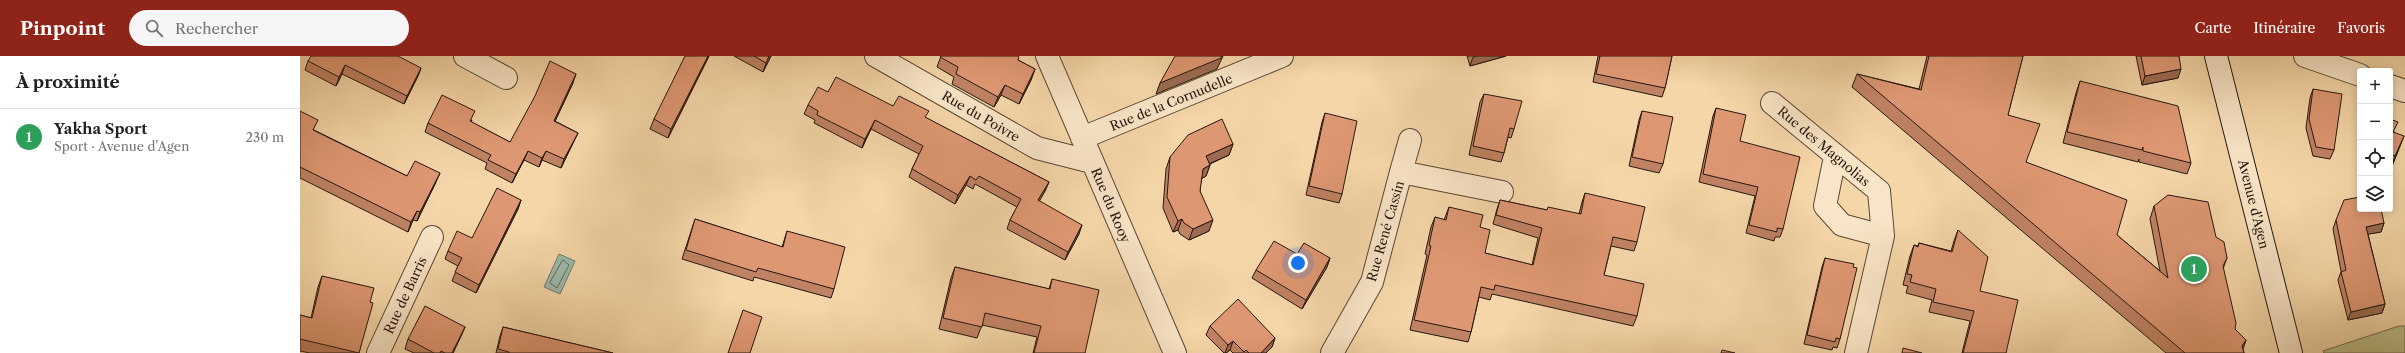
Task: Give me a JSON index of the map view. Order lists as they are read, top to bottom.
{
  "streets": {
    "street": [
      "Rue de la Cornudelle",
      "Rue du Poivre",
      "Rue des Magnolias",
      "Avenue d'Agen",
      "Rue du Rooy",
      "Rue René Cassin",
      "Rue de Barris"
    ]
  },
  "crossings": [
    ["Rue de la Cornudelle", "Rue du Rooy"],
    ["Rue du Poivre", "Rue du Rooy"]
  ],
  "page": {
    "header": "Pinpoint",
    "search": "Rechercher",
    "nav": ["Carte", "Itinéraire", "Favoris"],
    "heading": "À proximité",
    "map_buttons": ["+", "−"],
    "list": [
      {
        "mark": "1",
        "name": "Yakha Sport",
        "note": "Sport · Avenue d'Agen",
        "value": "230 m"
      }
    ],
    "pins": "1"
  }
}
